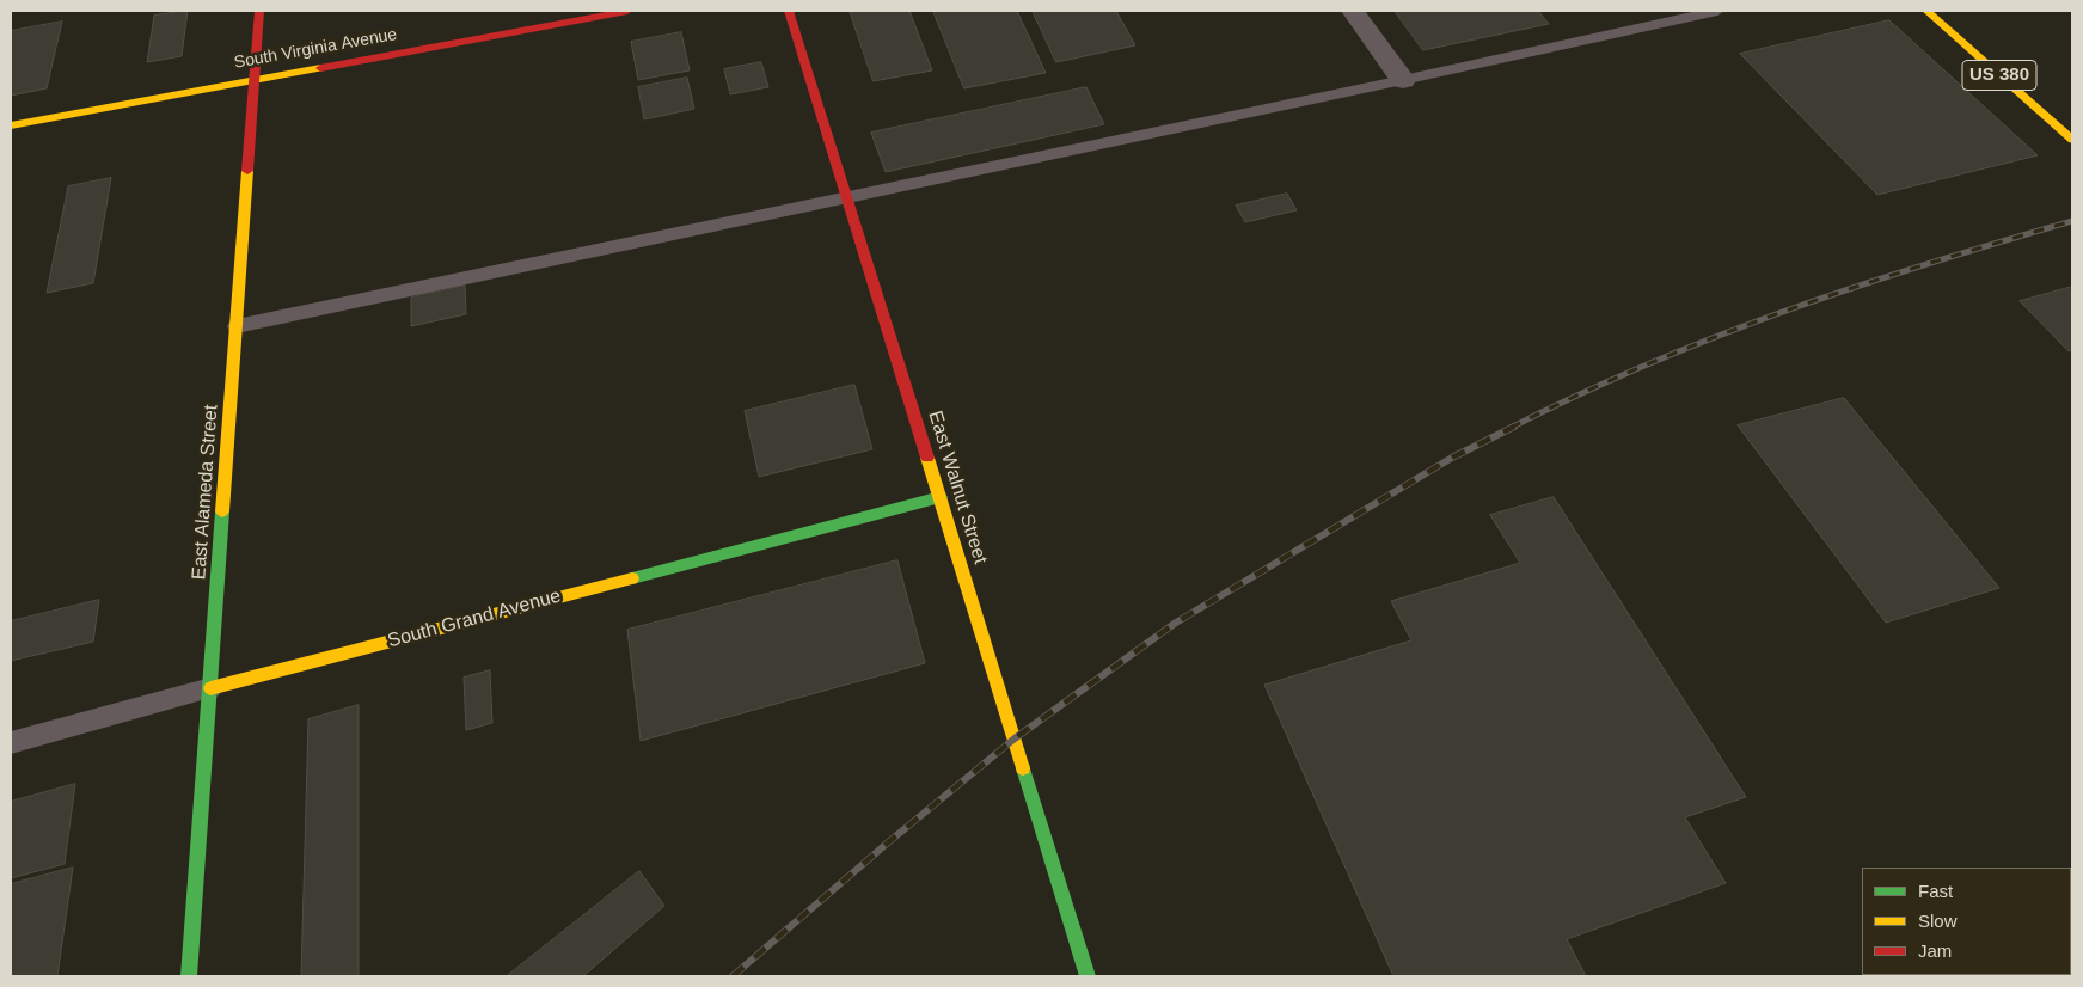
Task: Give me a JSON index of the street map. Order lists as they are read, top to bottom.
{
  "streets": {
    "street": [
      "South Virginia Avenue",
      "US 380",
      "East Walnut Street",
      "East Alameda Street",
      "South Grand Avenue"
    ]
  },
  "crossings": [
    ["South Virginia Avenue", "East Alameda Street"],
    ["East Walnut Street", "South Grand Avenue"],
    ["East Alameda Street", "South Grand Avenue"]
  ],
  "legend": ["Fast", "Slow", "Jam"]
}
